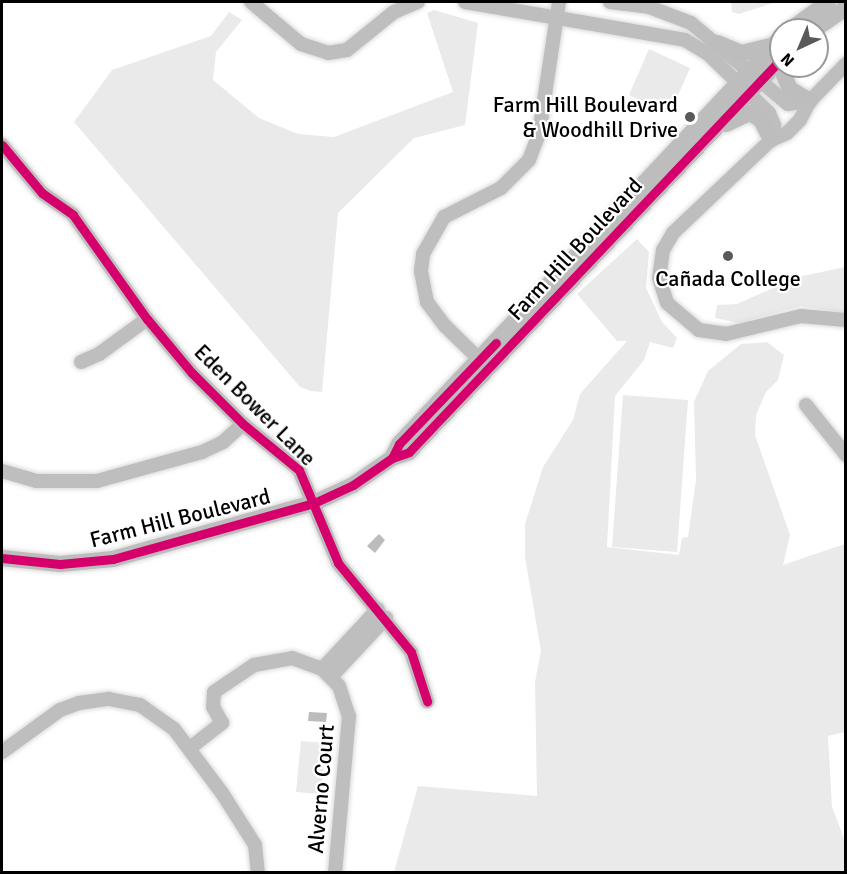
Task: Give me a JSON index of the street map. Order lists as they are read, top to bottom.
{
  "streets": {
    "main road": ["Farm Hill Boulevard"],
    "street": ["Eden Bower Lane", "Alverno Court"]
  },
  "crossings": [
    ["Farm Hill Boulevard", "Eden Bower Lane"]
  ],
  "places": ["Farm Hill Boulevard & Woodhill Drive", "Cañada College"],
  "north": "bottom left"
}
